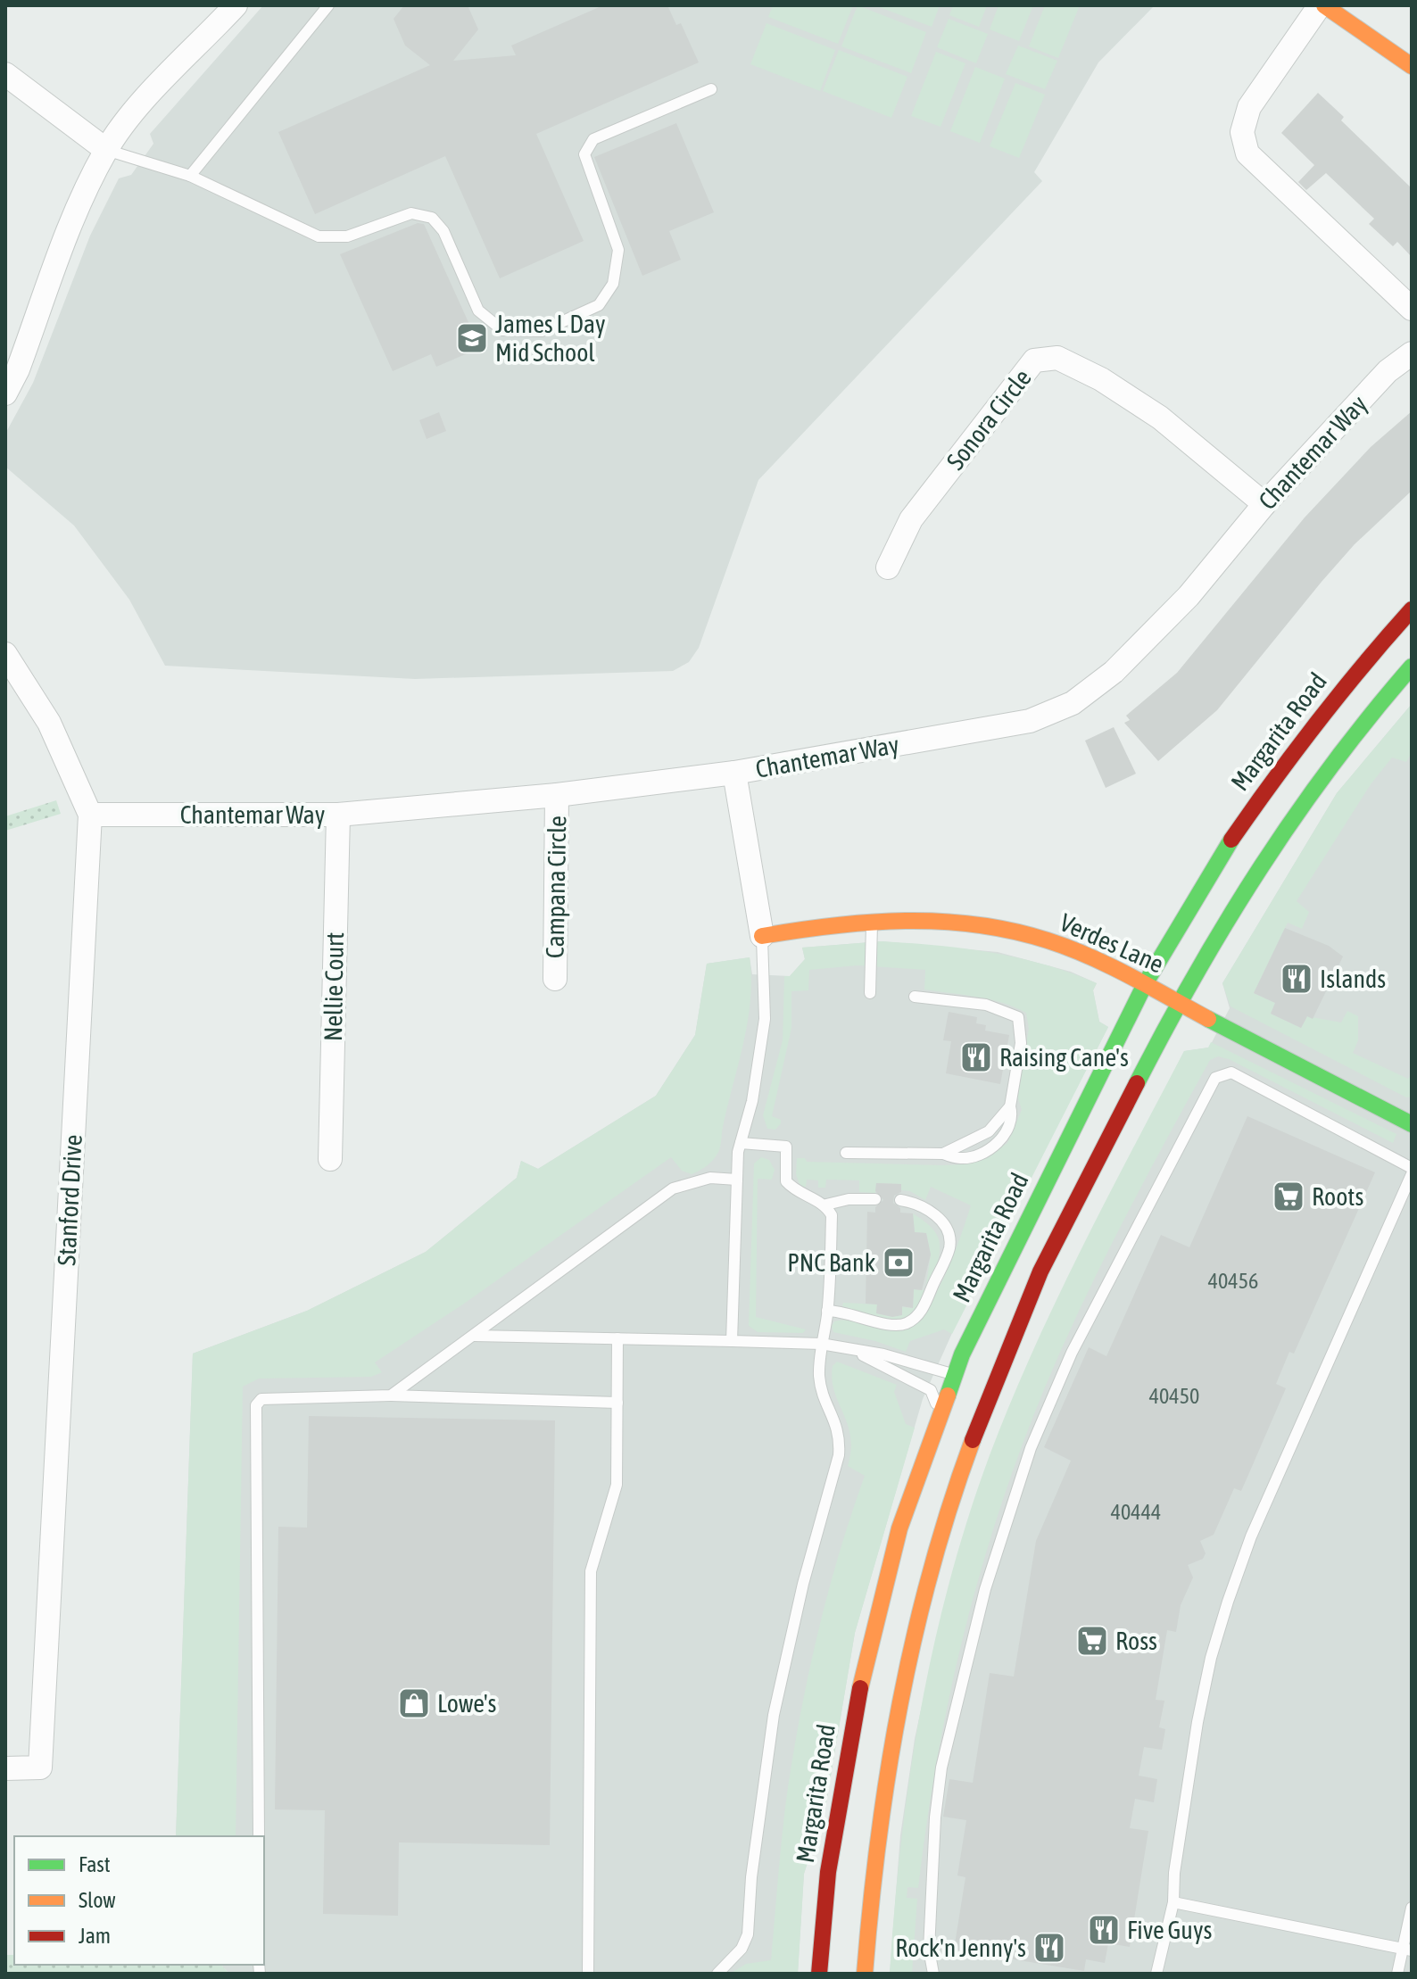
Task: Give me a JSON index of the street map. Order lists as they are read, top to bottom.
{
  "streets": {
    "main road": ["Margarita Road", "Verdes Lane"],
    "street": [
      "Sonora Circle",
      "Chantemar Way",
      "Campana Circle",
      "Nellie Court",
      "Stanford Drive"
    ]
  },
  "crossings": [
    ["Sonora Circle", "Chantemar Way"],
    ["Chantemar Way", "Campana Circle"],
    ["Chantemar Way", "Nellie Court"],
    ["Chantemar Way", "Stanford Drive"],
    ["Margarita Road", "Verdes Lane"]
  ],
  "places": {
    "school or university": ["James L Day Mid School"],
    "restaurant": [
      "Islands",
      "Raising Cane's",
      "Five Guys",
      "Rock'n Jenny's"
    ],
    "supermarket": ["Roots", "Ross"],
    "bank": ["PNC Bank"],
    "shop": ["Lowe's"]
  },
  "house_numbers": ["40456", "40450", "40444"],
  "legend": ["Fast", "Slow", "Jam"]
}
